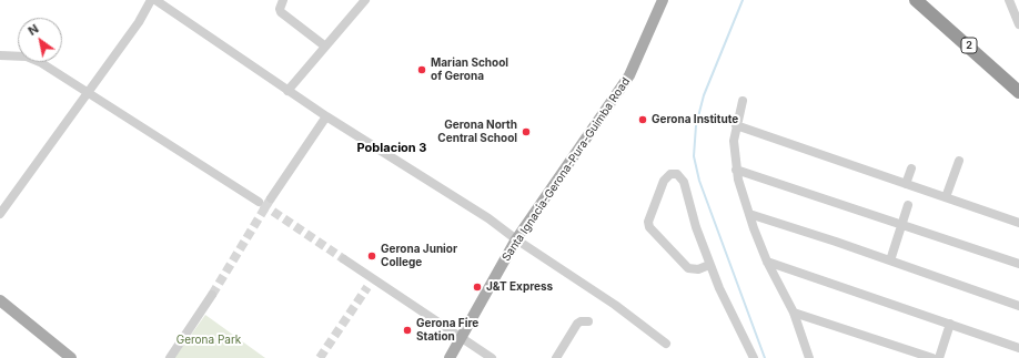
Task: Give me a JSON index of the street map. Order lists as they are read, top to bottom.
{
  "streets": {
    "highway": ["2"],
    "main road": ["Santa Ignacia-Gerona-Pura-Guimba Road"]
  },
  "districts": ["Poblacion 3"],
  "parks": ["Gerona Park"],
  "places": [
    "Marian School of Gerona",
    "Gerona Institute",
    "Gerona North Central School",
    "Gerona Junior College",
    "J&T Express",
    "Gerona Fire Station"
  ],
  "north": "top left"
}
